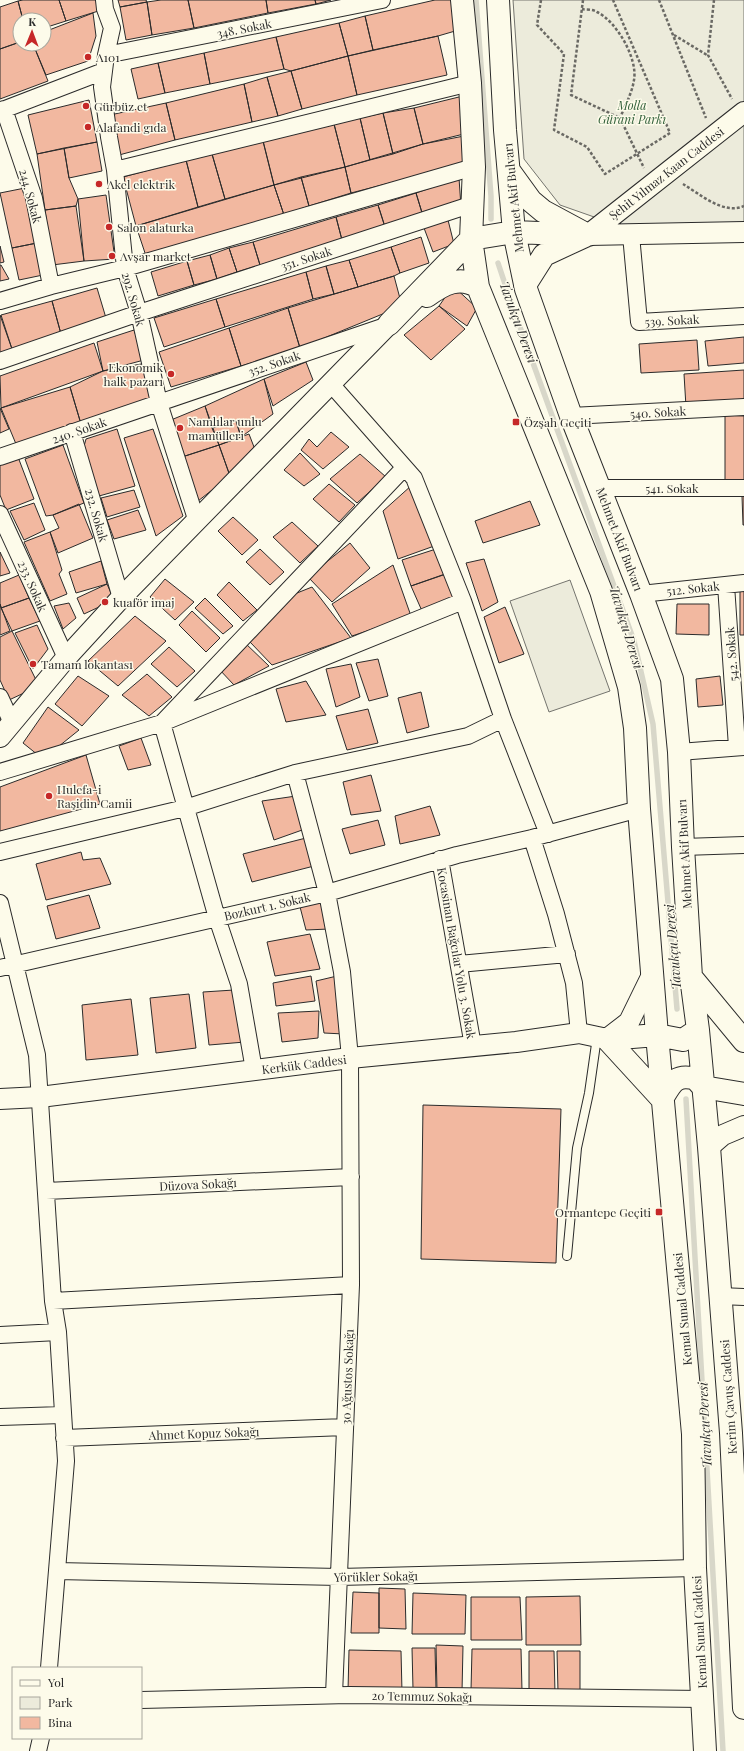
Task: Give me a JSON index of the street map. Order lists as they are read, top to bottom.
{
  "streets": {
    "main road": ["Mehmet Akif Bulvarı", "Kemal Sunal Caddesi", "Kerim Çavuş Caddesi"],
    "street": [
      "348. Sokak",
      "Şehit Yılmaz Kaan Caddesi",
      "244. Sokak",
      "351. Sokak",
      "292. Sokak",
      "539. Sokak",
      "352. Sokak",
      "540. Sokak",
      "240. Sokak",
      "541. Sokak",
      "232. Sokak",
      "233. Sokak",
      "512. Sokak",
      "542. Sokak",
      "Bozkurt 1. Sokak",
      "Kocasinan Bağcılar Yolu 3. Sokak",
      "Kerkük Caddesi",
      "Düzova Sokağı",
      "30 Ağustos Sokağı",
      "Ahmet Kopuz Sokağı",
      "Yörükler Sokağı",
      "20 Temmuz Sokağı"
    ]
  },
  "crossings": [
    ["348. Sokak", "244. Sokak"],
    ["348. Sokak", "292. Sokak"],
    ["Mehmet Akif Bulvarı", "540. Sokak"],
    ["Mehmet Akif Bulvarı", "541. Sokak"],
    ["Mehmet Akif Bulvarı", "512. Sokak"],
    ["Mehmet Akif Bulvarı", "Kerim Çavuş Caddesi"],
    ["351. Sokak", "292. Sokak"],
    ["292. Sokak", "352. Sokak"],
    ["292. Sokak", "240. Sokak"],
    ["352. Sokak", "240. Sokak"],
    ["240. Sokak", "232. Sokak"],
    ["512. Sokak", "542. Sokak"],
    ["Bozkurt 1. Sokak", "Kocasinan Bağcılar Yolu 3. Sokak"],
    ["Bozkurt 1. Sokak", "30 Ağustos Sokağı"],
    ["Kocasinan Bağcılar Yolu 3. Sokak", "Kerkük Caddesi"],
    ["Kerkük Caddesi", "30 Ağustos Sokağı"],
    ["Düzova Sokağı", "30 Ağustos Sokağı"],
    ["Kemal Sunal Caddesi", "Yörükler Sokağı"],
    ["Kemal Sunal Caddesi", "20 Temmuz Sokağı"],
    ["30 Ağustos Sokağı", "Ahmet Kopuz Sokağı"],
    ["30 Ağustos Sokağı", "Yörükler Sokağı"],
    ["30 Ağustos Sokağı", "20 Temmuz Sokağı"]
  ],
  "water": ["Tavukçu Deresi"],
  "parks": ["Molla Gürani Parkı"],
  "places": {
    "other": [
      "A101",
      "Gürbüz et",
      "Alafandi gıda",
      "Akel elektrik",
      "Salon alaturka",
      "Avşar market",
      "Ekonomik halk pazarı",
      "Namlılar unlu mamülleri",
      "kuaför imaj",
      "Tamam lokantası",
      "Hulefa-i Raşidin Camii"
    ],
    "transit": ["Özşah Geçiti", "Ormantepe Geçiti"]
  },
  "legend": ["Yol", "Park", "Bina"],
  "north": "top"
}
